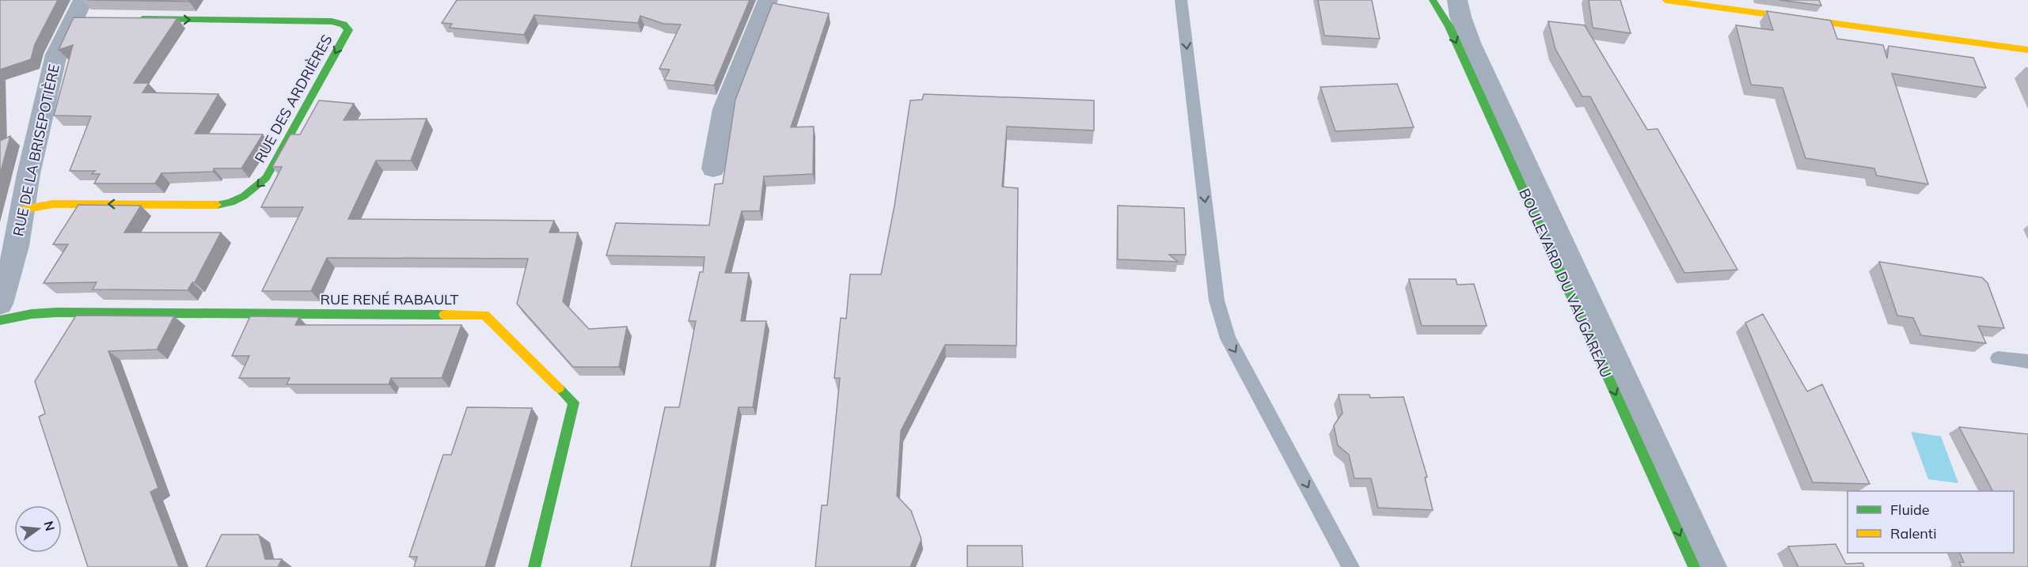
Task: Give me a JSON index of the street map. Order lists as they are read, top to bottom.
{
  "streets": {
    "street": [
      "RUE DES ARDRIÈRES",
      "RUE DE LA BRISEPOTIÈRE",
      "BOULEVARD DU VAUGAREAU",
      "RUE RENÉ RABAULT"
    ]
  },
  "crossings": [
    ["RUE DES ARDRIÈRES", "RUE DE LA BRISEPOTIÈRE"]
  ],
  "legend": ["Fluide", "Ralenti"],
  "north": "right"
}
